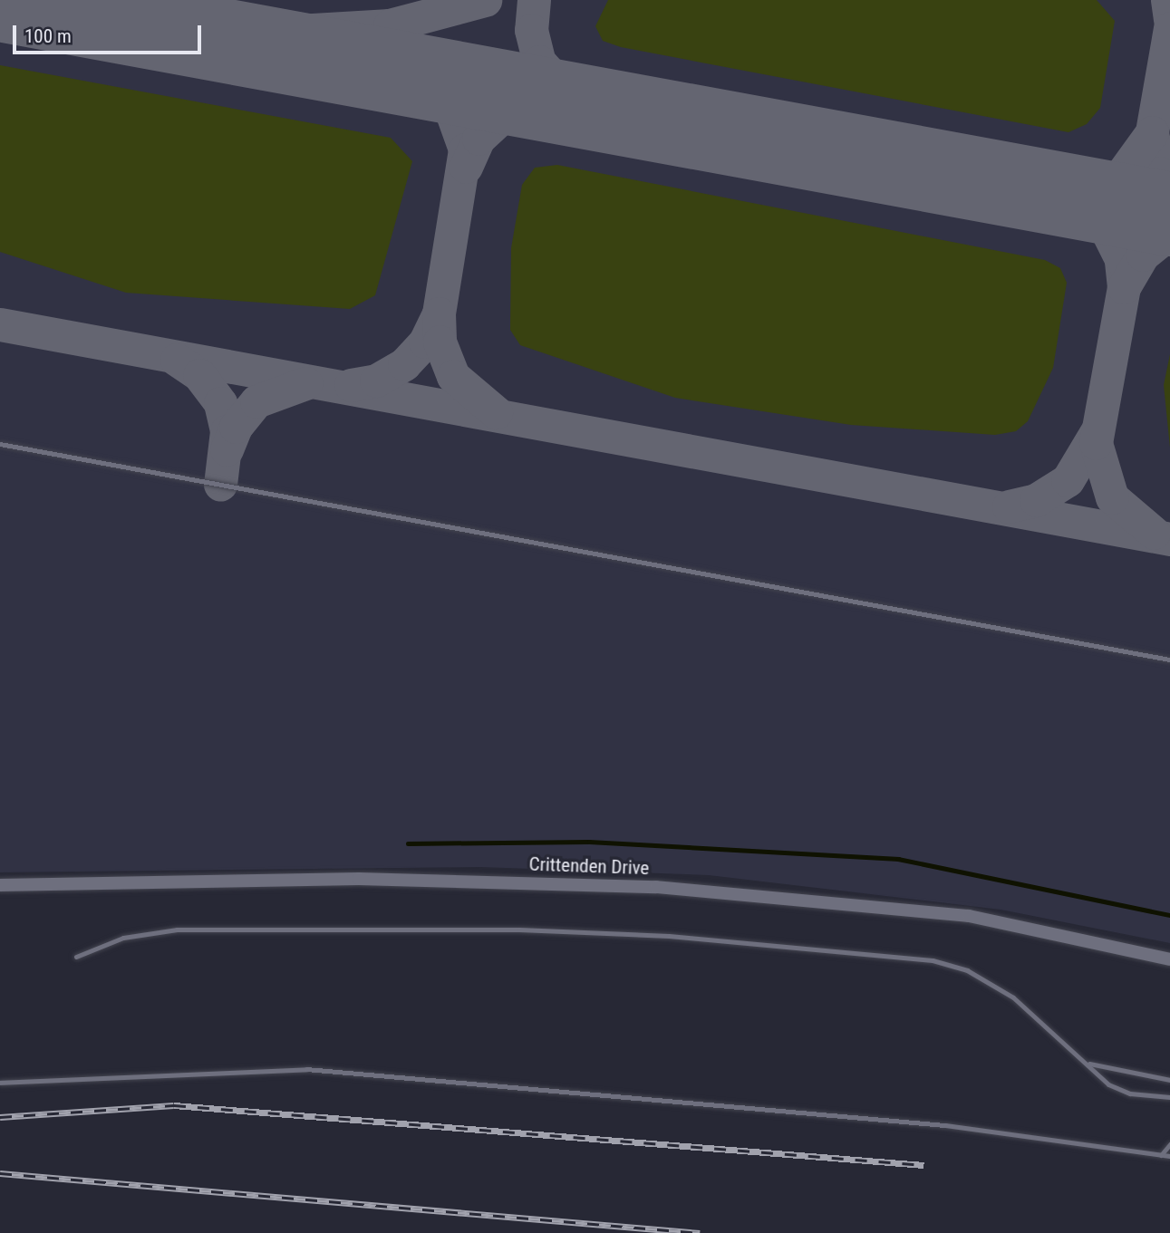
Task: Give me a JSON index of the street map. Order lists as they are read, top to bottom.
{
  "streets": {
    "street": ["Crittenden Drive"]
  },
  "scale_bar": "100 m"
}
